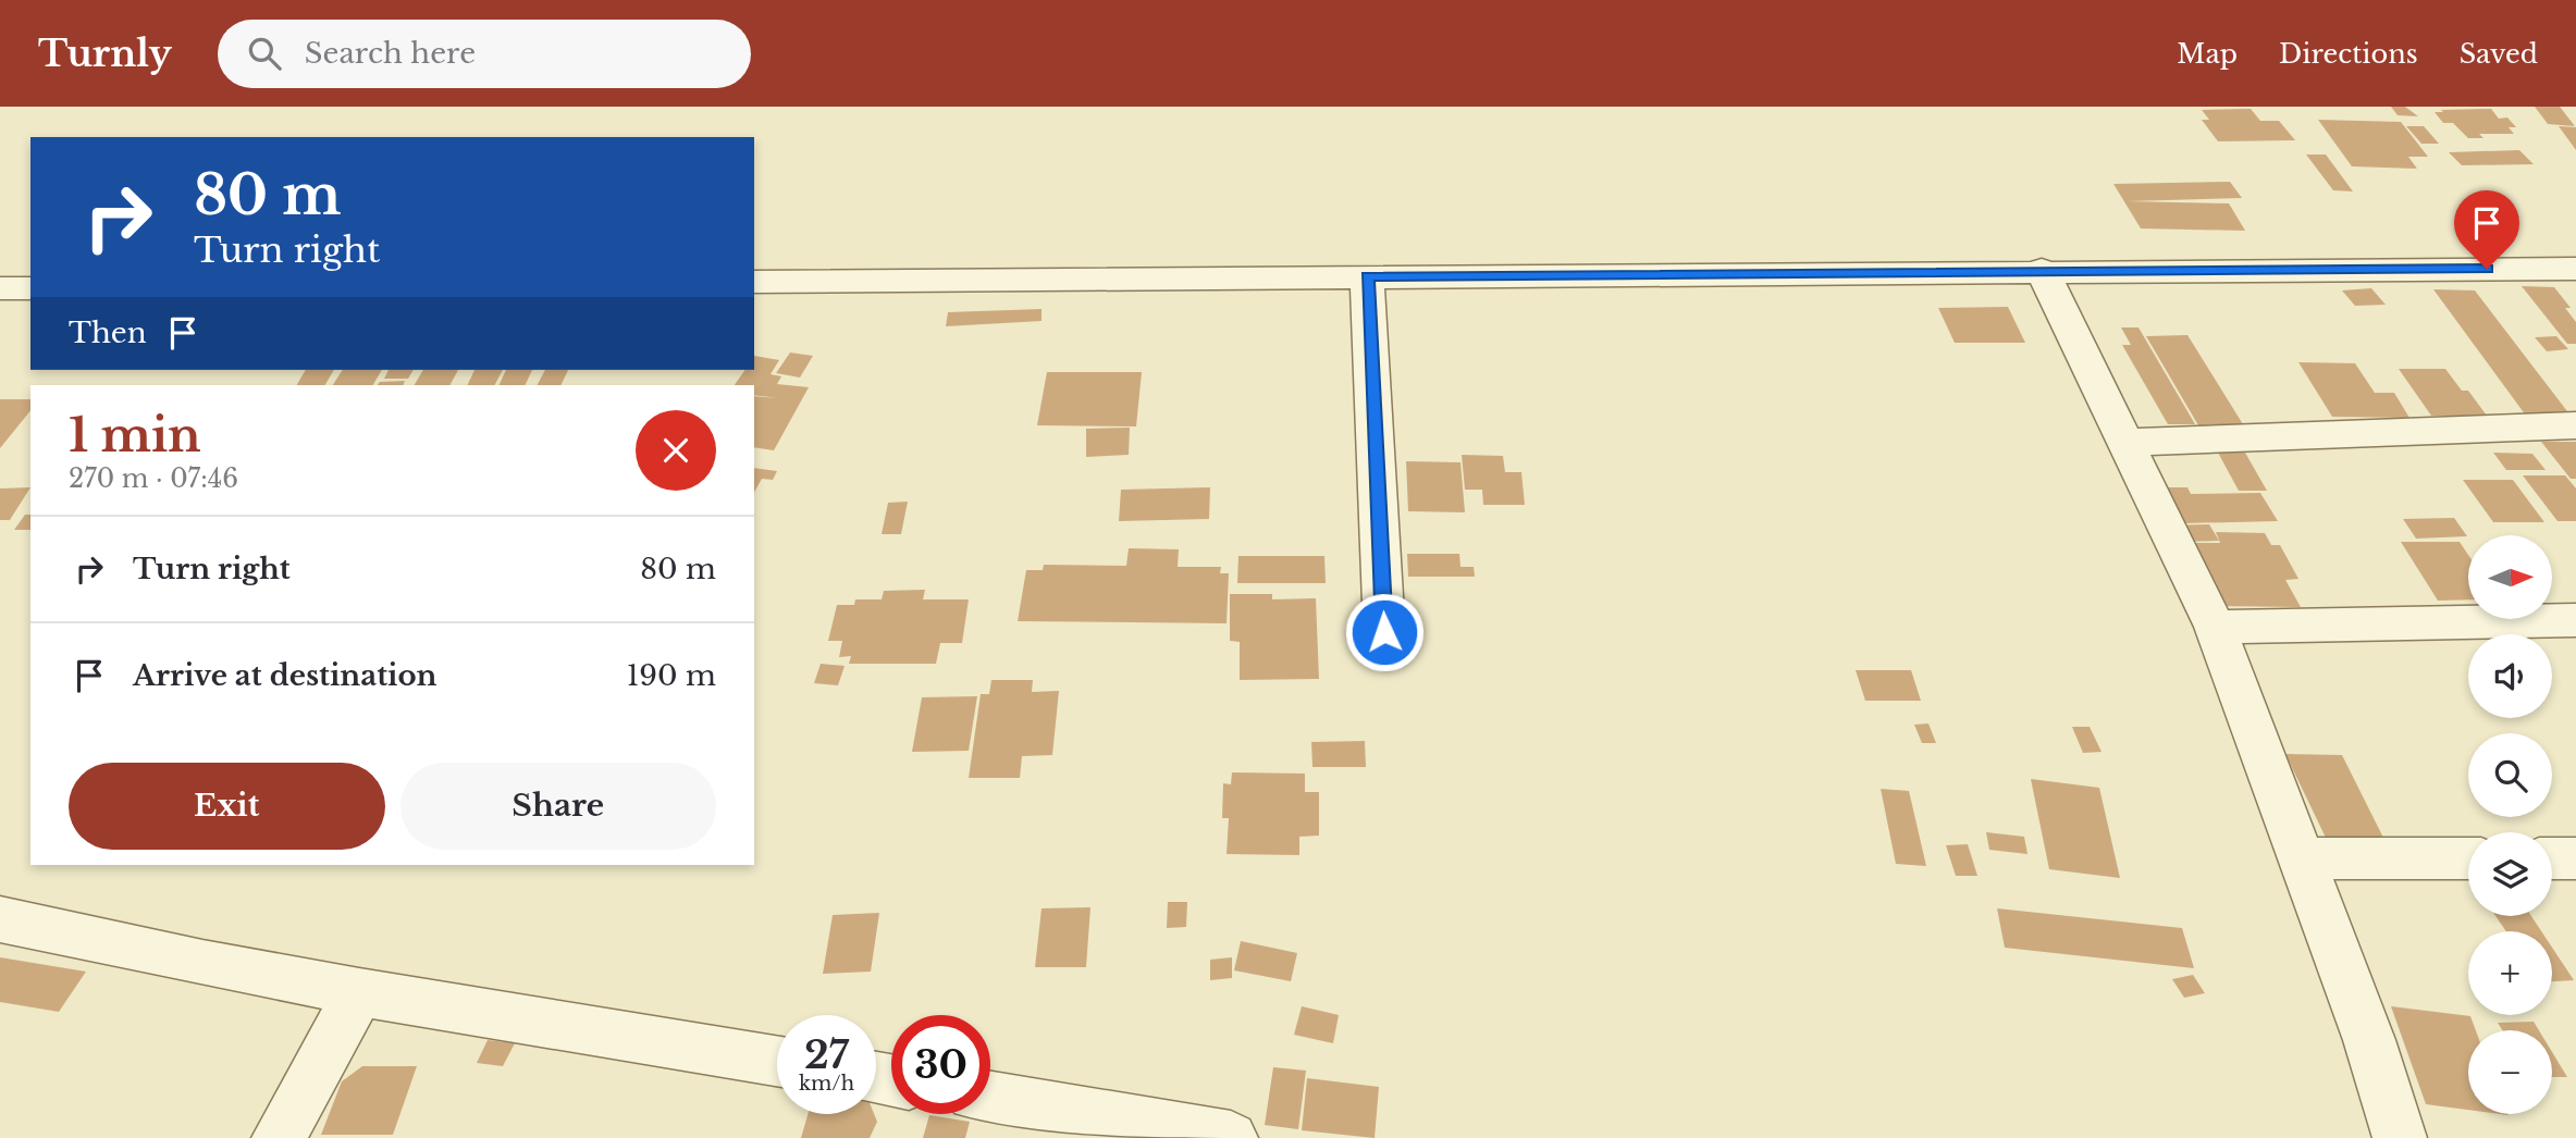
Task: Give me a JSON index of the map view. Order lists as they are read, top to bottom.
{
  "north": "right",
  "page": {
    "header": "Turnly",
    "search": "Search here",
    "nav": ["Map", "Directions", "Saved"],
    "turn": ["80 m", "Turn right"],
    "then": "Then",
    "heading": ["1 min", "270 m · 07:46"],
    "list": [
      {
        "name": "Turn right",
        "value": "80 m"
      },
      {
        "name": "Arrive at destination",
        "value": "190 m"
      }
    ],
    "map_buttons": ["+", "−"],
    "buttons": ["Exit", "Share"],
    "speed": "27 km/h",
    "limit": "30"
  }
}
